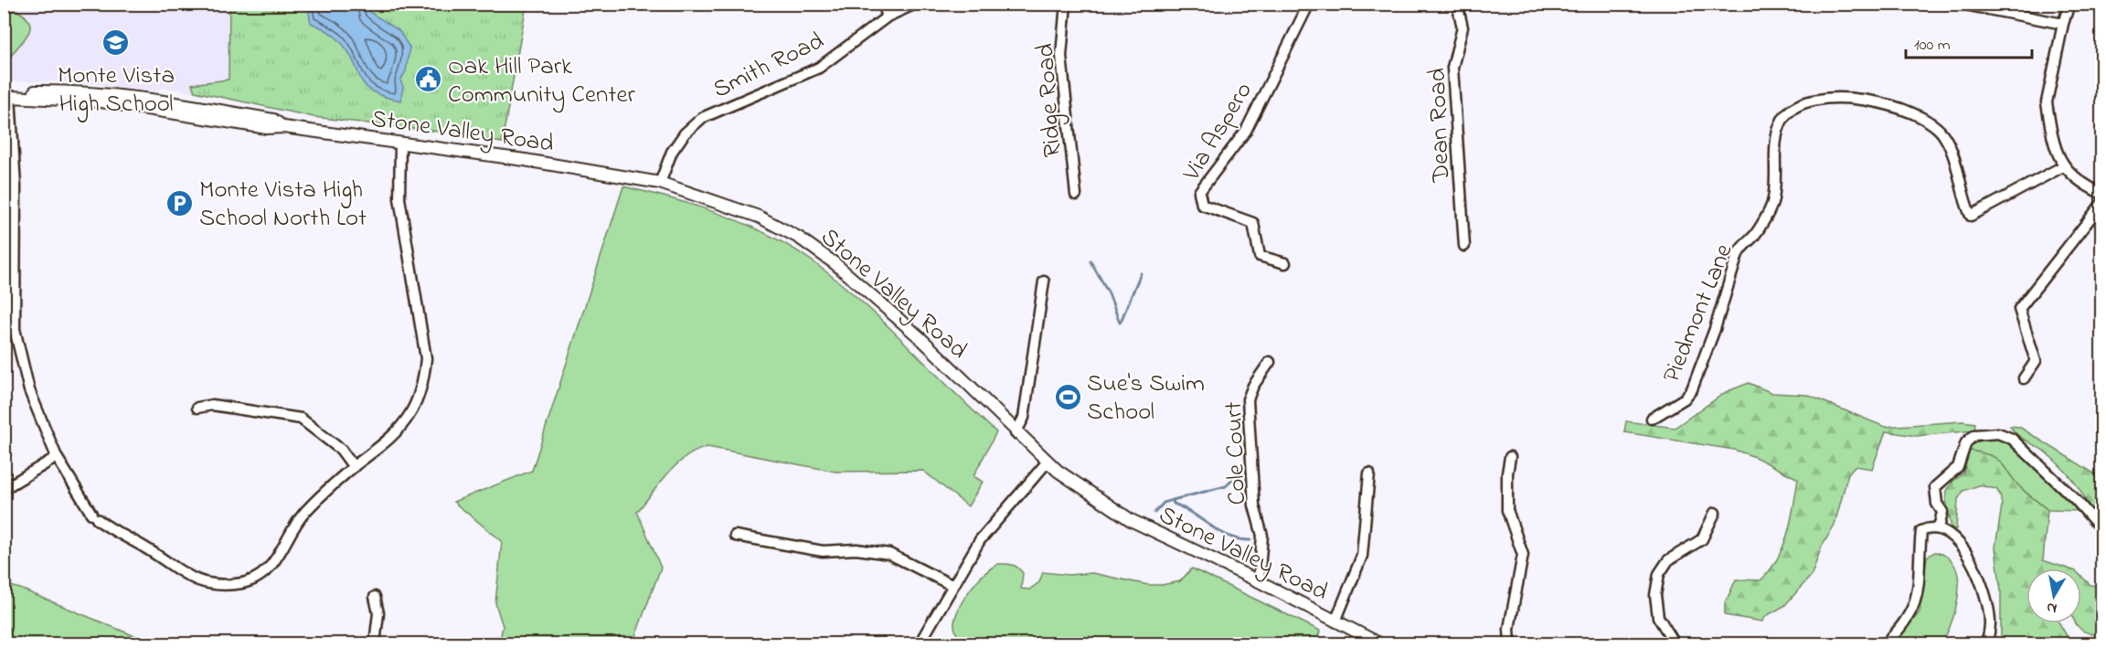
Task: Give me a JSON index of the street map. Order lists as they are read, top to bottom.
{
  "streets": {
    "street": [
      "Smith Road",
      "Ridge Road",
      "Dean Road",
      "Stone Valley Road",
      "Via Aspero",
      "Piedmont Lane",
      "Cole Court"
    ]
  },
  "crossings": [
    ["Smith Road", "Stone Valley Road"],
    ["Stone Valley Road", "Cole Court"]
  ],
  "places": {
    "school or university": ["Monte Vista High School"],
    "public building": ["Oak Hill Park Community Center"],
    "parking": ["Monte Vista High School North Lot"],
    "sports": ["Sue's Swim School"]
  },
  "scale_bar": "100 m",
  "north": "bottom"
}
